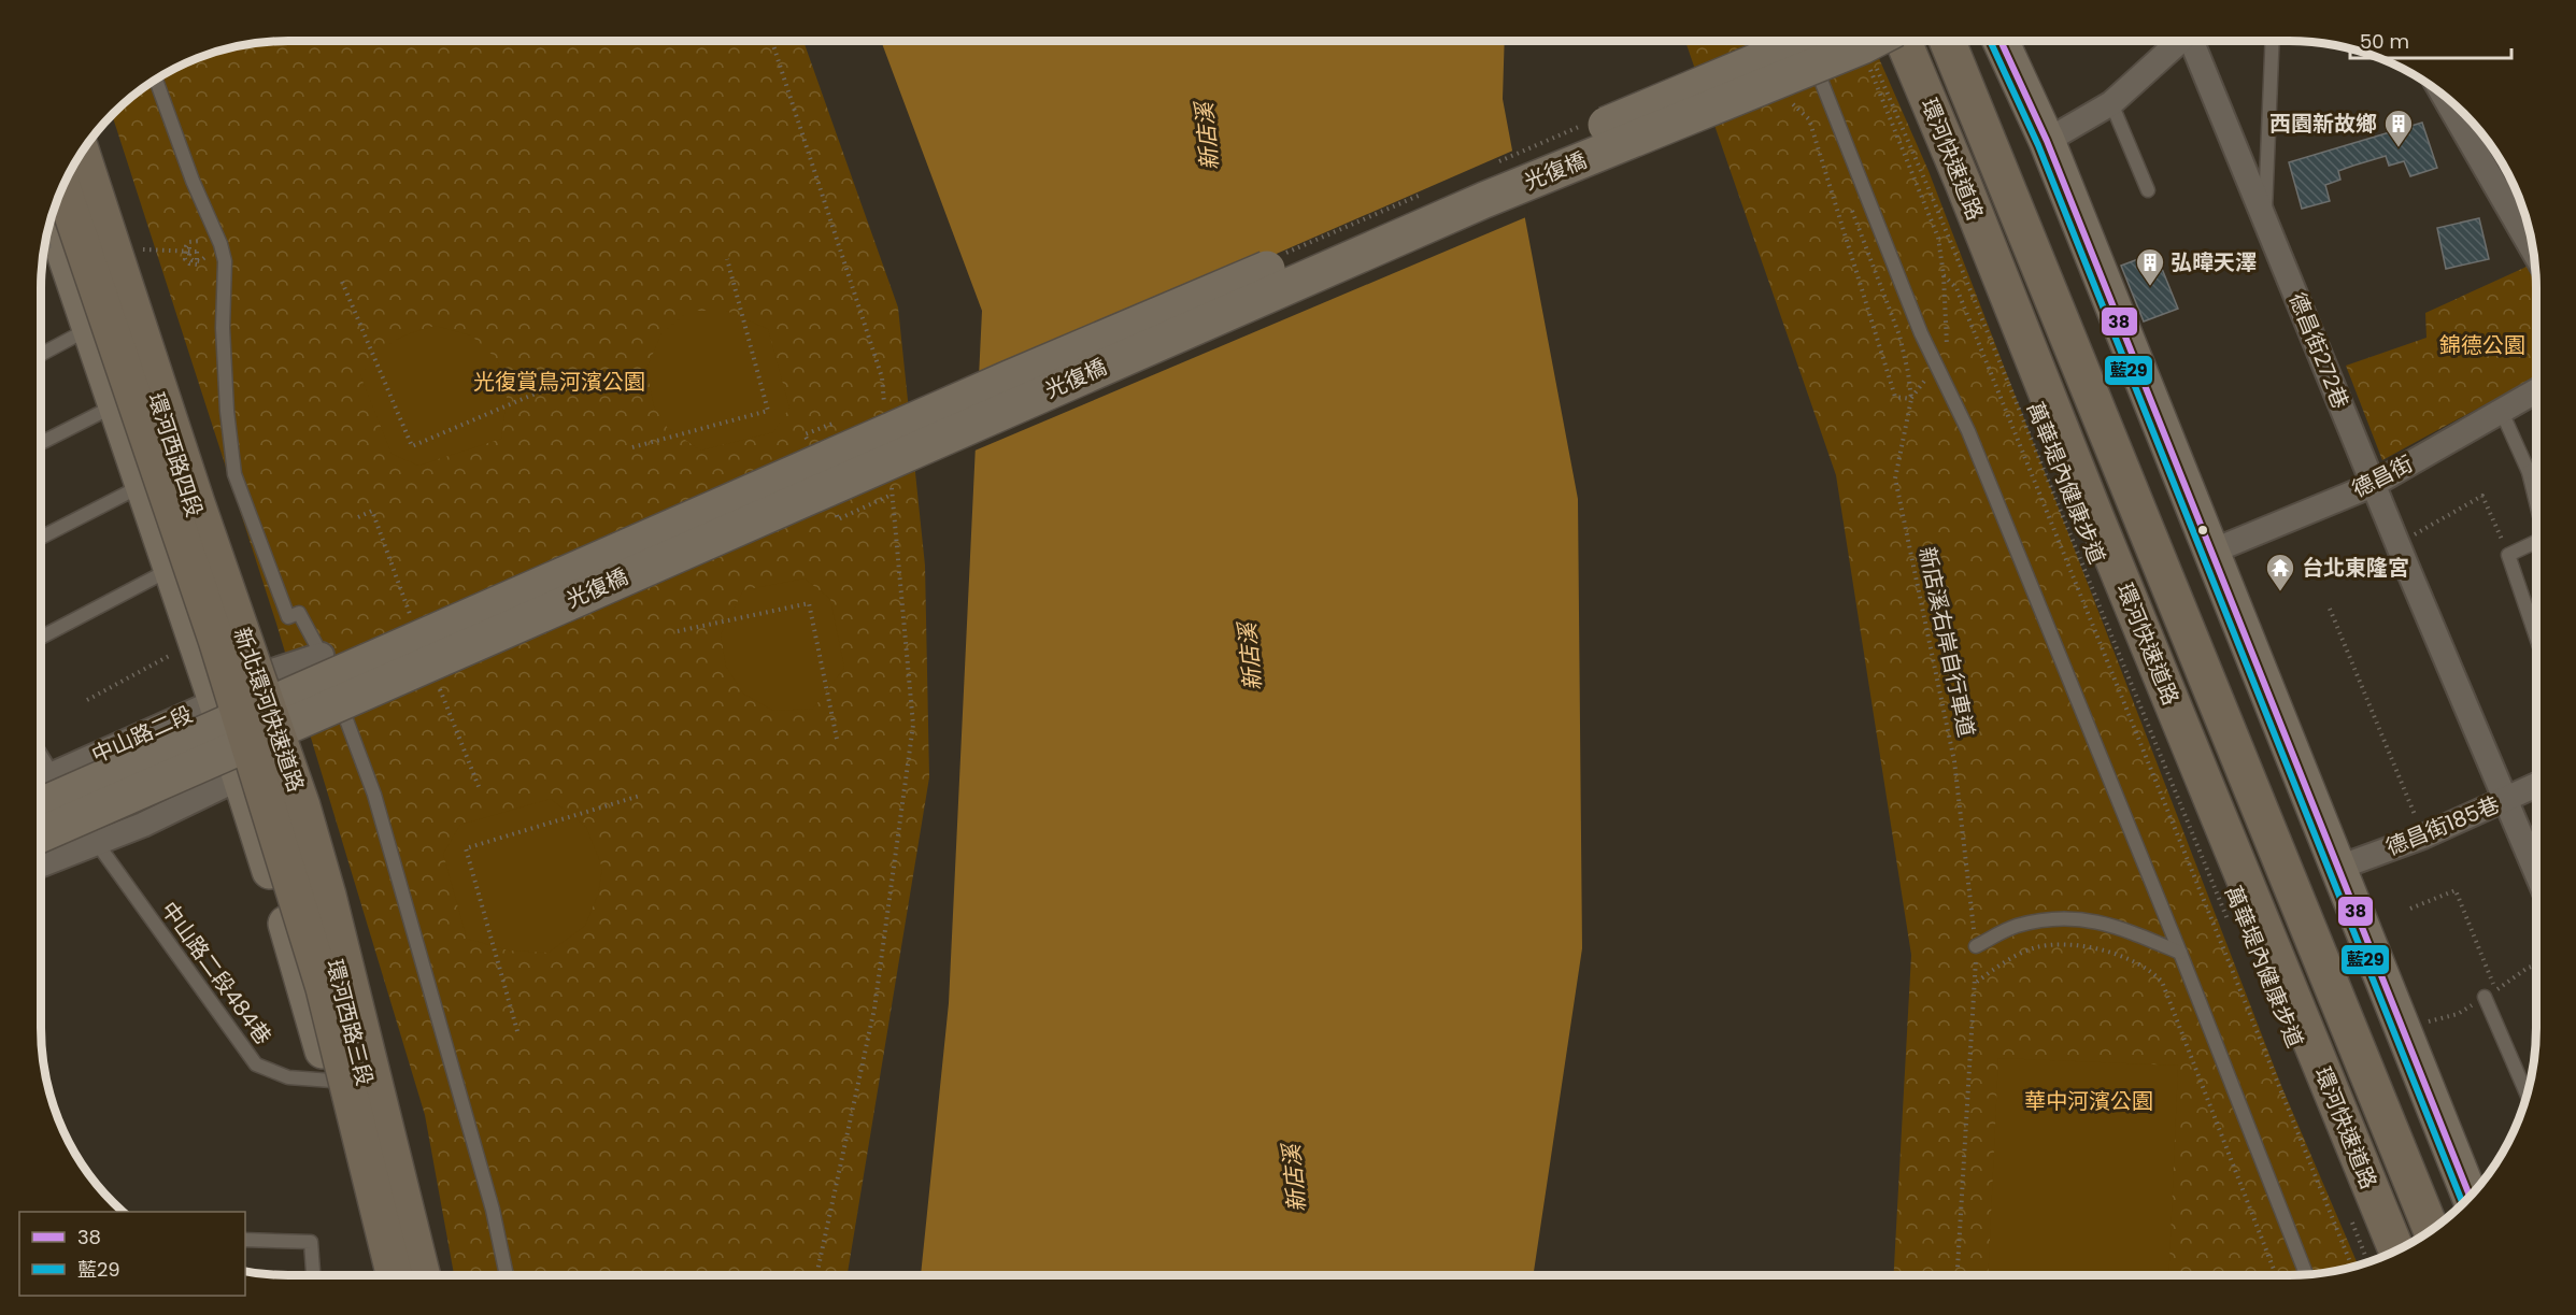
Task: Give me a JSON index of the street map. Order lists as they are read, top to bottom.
{
  "streets": {
    "highway": ["環河快速道路", "新北環河快速道路"],
    "main road": ["光復橋", "環河西路四段", "環河西路三段"],
    "street": [
      "德昌街272巷",
      "德昌街",
      "中山路二段",
      "德昌街185巷"
    ],
    "lane": ["中山路二段484巷"],
    "path": ["萬華堤內健康步道", "新店溪右岸自行車道"]
  },
  "crossings": [
    ["光復橋", "萬華堤內健康步道"],
    ["德昌街272巷", "德昌街"],
    ["德昌街272巷", "德昌街185巷"],
    ["環河西路四段", "中山路二段"],
    ["環河西路四段", "環河西路三段"],
    ["中山路二段484巷", "環河西路三段"]
  ],
  "water": ["新店溪"],
  "parks": ["錦德公園", "光復賞鳥河濱公園", "華中河濱公園"],
  "places": {
    "building": ["西園新故鄉", "弘暐天澤"],
    "temple": ["台北東隆宮"]
  },
  "lines": ["transit line 38", "transit line 藍29"],
  "legend": ["38", "藍29"],
  "scale_bar": "50 m"
}
